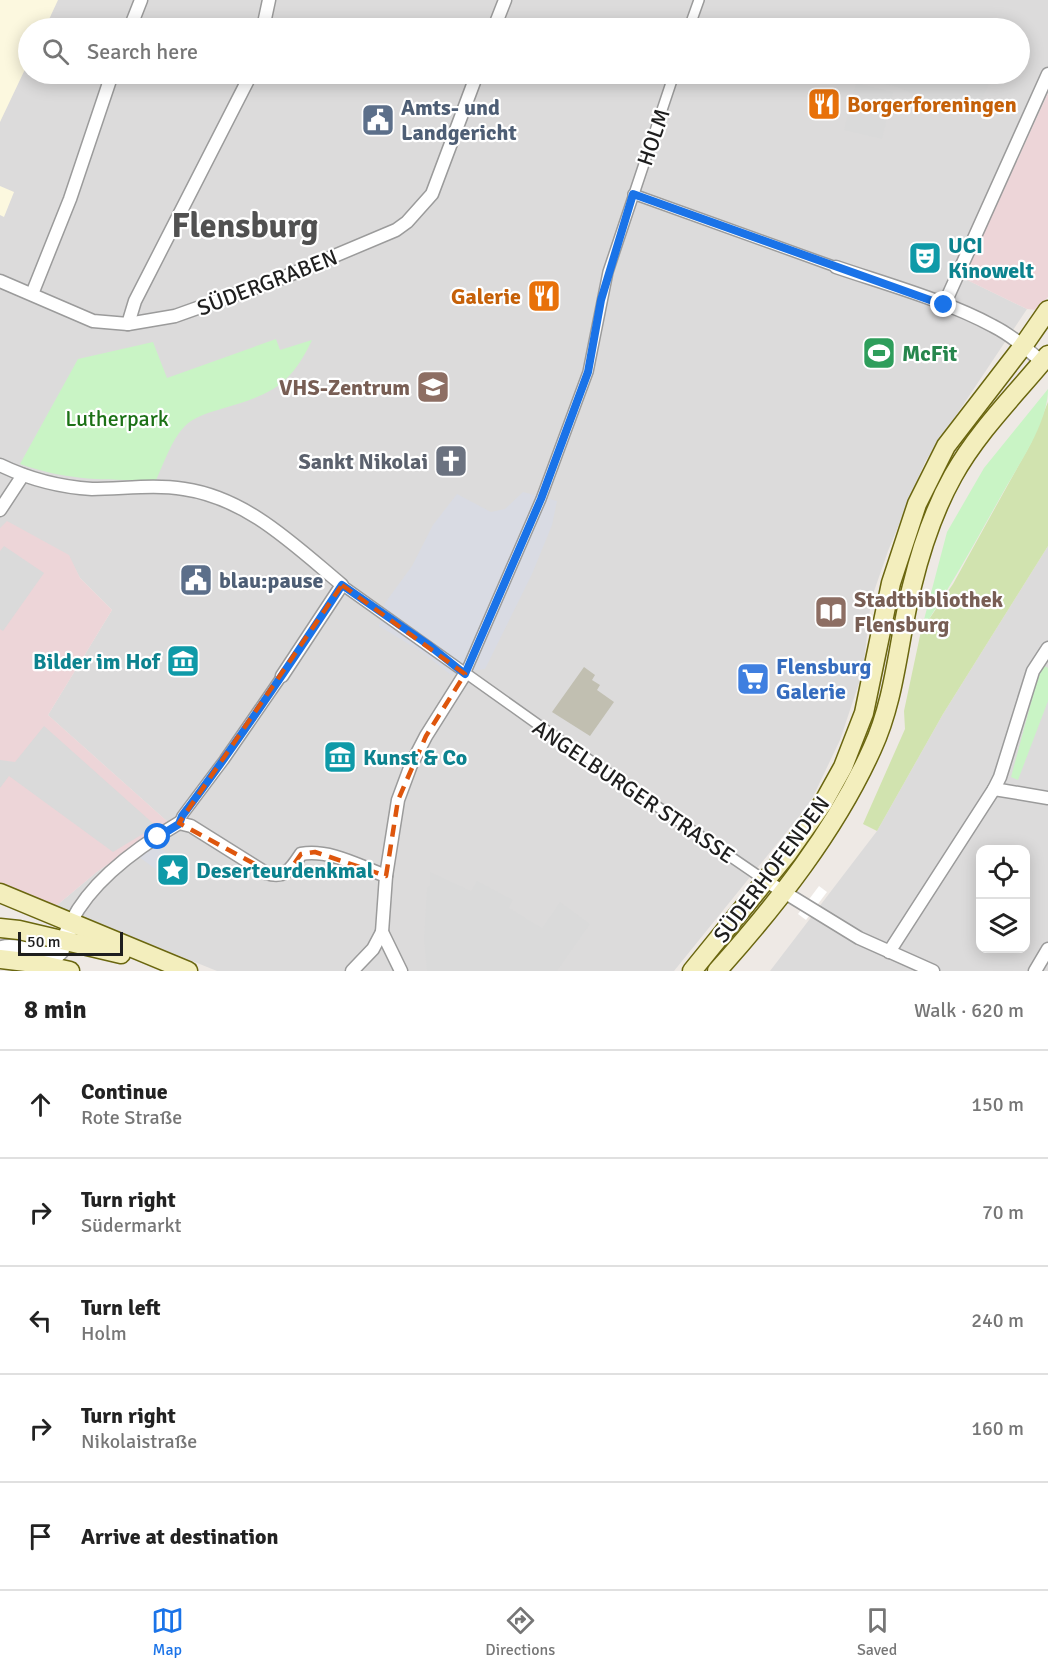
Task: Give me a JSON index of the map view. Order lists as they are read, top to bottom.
{
  "streets": {
    "main road": ["SÜDERHOFENDEN"],
    "street": ["HOLM", "SÜDERGRABEN", "ANGELBURGER STRASSE"]
  },
  "crossings": [
    ["HOLM", "ANGELBURGER STRASSE"],
    ["ANGELBURGER STRASSE", "SÜDERHOFENDEN"]
  ],
  "districts": ["Flensburg"],
  "parks": ["Lutherpark"],
  "places": {
    "restaurant": ["Borgerforeningen", "Galerie"],
    "public building": ["Amts- und Landgericht", "blau:pause"],
    "theatre": ["UCI Kinowelt"],
    "sports": ["McFit"],
    "school or university": ["VHS-Zentrum"],
    "church": ["Sankt Nikolai"],
    "library": ["Stadtbibliothek Flensburg"],
    "museum": ["Bilder im Hof", "Kunst & Co"],
    "supermarket": ["Flensburg Galerie"],
    "place": ["Deserteurdenkmal"]
  },
  "scale_bar": "50 m",
  "page": {
    "search": "Search here",
    "scale": "50 m",
    "heading": ["8 min", "Walk · 620 m"],
    "list": [
      ["Continue", "Rote Straße", "150 m"],
      ["Turn right", "Südermarkt", "70 m"],
      ["Turn left", "Holm", "240 m"],
      ["Turn right", "Nikolaistraße", "160 m"],
      "Arrive at destination"
    ],
    "nav": ["Map", "Directions", "Saved"]
  }
}
